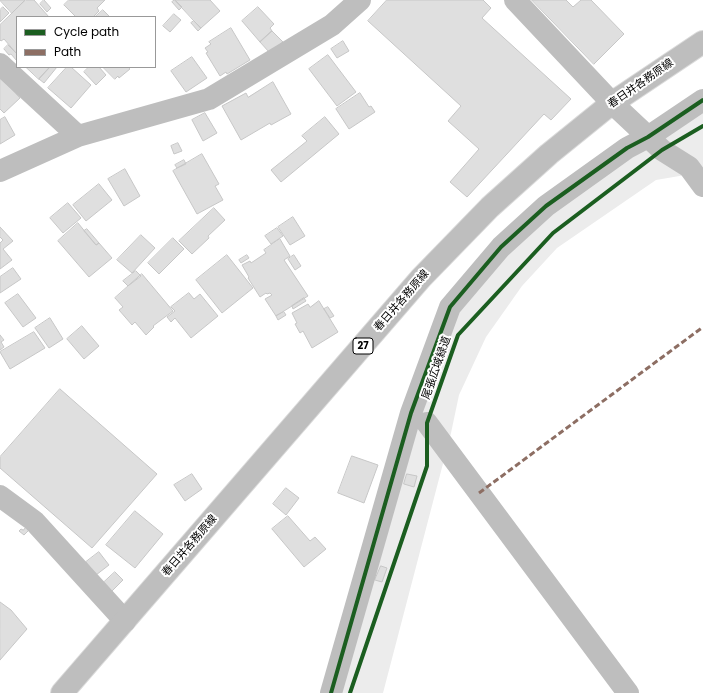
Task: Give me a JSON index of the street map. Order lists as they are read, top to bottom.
{
  "streets": {
    "street": ["春日井各務原線", "27"],
    "cycle path": ["尾張広域緑道"]
  },
  "legend": ["Cycle path", "Path"]
}
